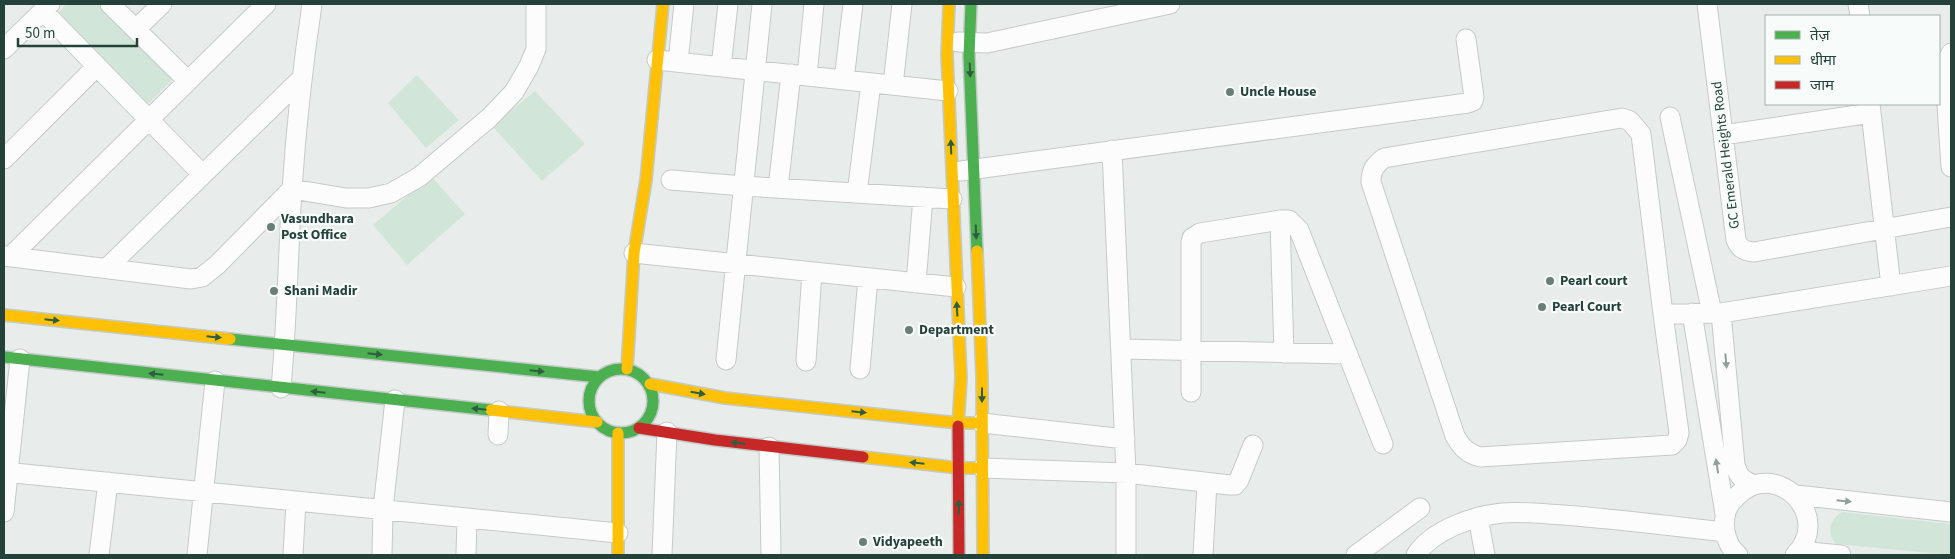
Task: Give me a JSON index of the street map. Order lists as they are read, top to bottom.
{
  "streets": {
    "street": ["GC Emerald Heights Road"]
  },
  "places": [
    "Uncle House",
    "Vasundhara Post Office",
    "Pearl court",
    "Shani Madir",
    "Pearl Court",
    "Department",
    "Vidyapeeth"
  ],
  "legend": ["तेज़", "धीमा", "जाम"],
  "scale_bar": "50 m"
}
